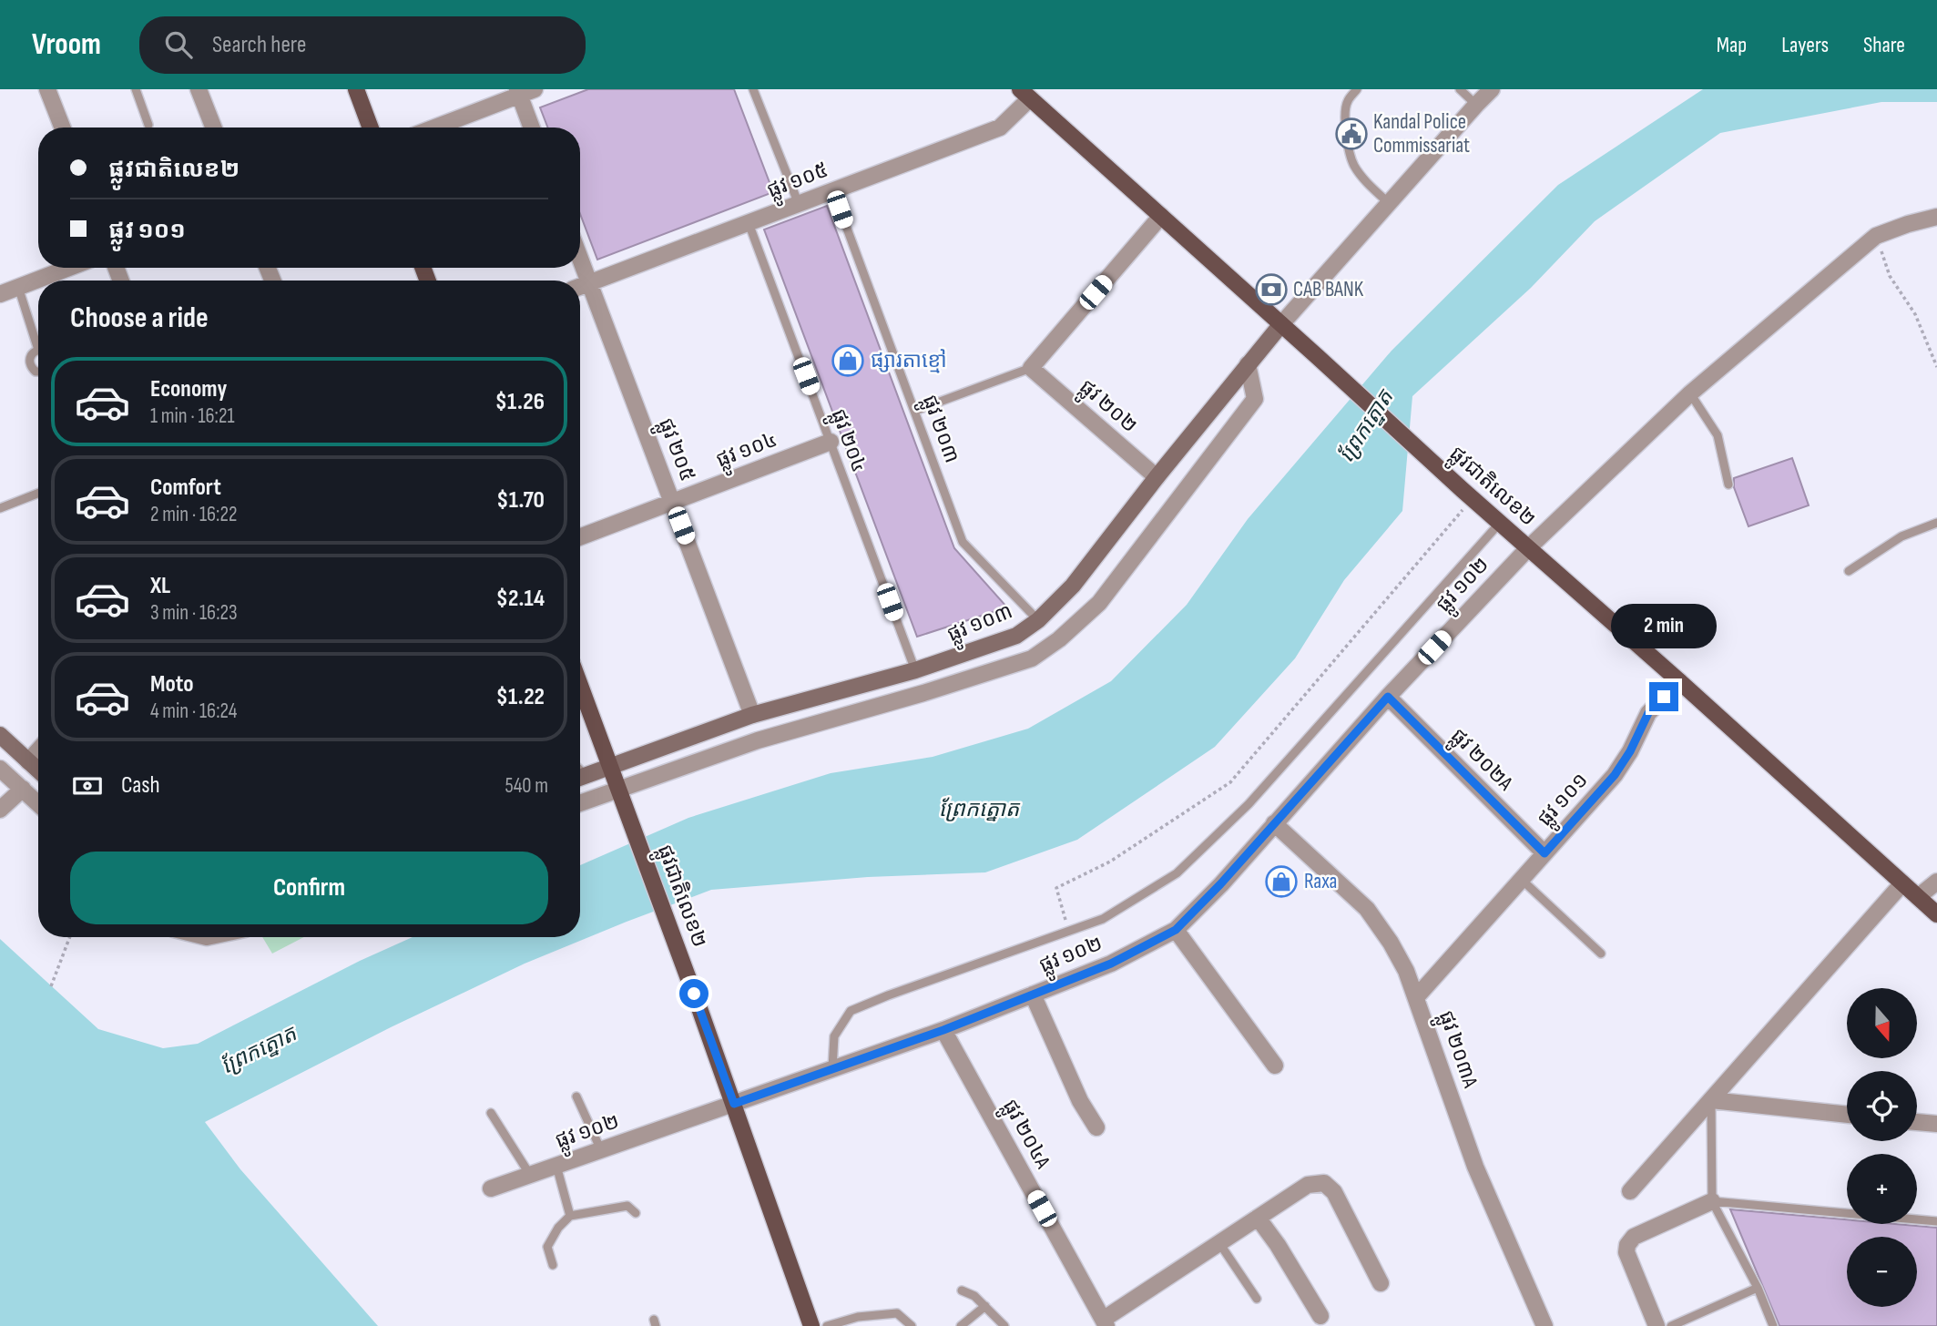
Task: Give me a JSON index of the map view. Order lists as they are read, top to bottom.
{
  "streets": {
    "main road": ["ផ្លូវជាតិលេខ២"],
    "street": [
      "ផ្លូវ ១០៥",
      "ផ្លូវ ២០២",
      "ផ្លូវ ២០៥",
      "ផ្លូវ ១០៤",
      "ផ្លូវ ១០២",
      "ផ្លូវ ១០៣",
      "ផ្លូវ ២០២A",
      "ផ្លូវ ១០១",
      "ផ្លូវ ២០៣A",
      "ផ្លូវ ២០៤A"
    ],
    "lane": ["ផ្លូវ ២០៣", "ផ្លូវ ២០៤"]
  },
  "crossings": [
    ["ផ្លូវ ១០៥", "ផ្លូវ ២០៣"],
    ["ផ្លូវ ១០៥", "ផ្លូវ ២០៤"],
    ["ផ្លូវ ១០៥", "ផ្លូវ ២០៥"],
    ["ផ្លូវ ១០៥", "ផ្លូវជាតិលេខ២"],
    ["ផ្លូវ ២០២", "ផ្លូវ ១០៣"],
    ["ផ្លូវ ២០៣", "ផ្លូវ ១០៣"],
    ["ផ្លូវ ២០៤", "ផ្លូវ ១០៤"],
    ["ផ្លូវ ២០៤", "ផ្លូវ ១០៣"],
    ["ផ្លូវ ២០៥", "ផ្លូវ ១០៤"],
    ["ផ្លូវ ២០៥", "ផ្លូវ ១០៣"],
    ["ផ្លូវជាតិលេខ២", "ផ្លូវ ១០២"],
    ["ផ្លូវជាតិលេខ២", "ផ្លូវ ១០៣"],
    ["ផ្លូវជាតិលេខ២", "ផ្លូវ ១០១"],
    ["ផ្លូវ ១០២", "ផ្លូវ ២០២A"],
    ["ផ្លូវ ១០២", "ផ្លូវ ២០៣A"],
    ["ផ្លូវ ១០២", "ផ្លូវ ២០៤A"],
    ["ផ្លូវ ២០២A", "ផ្លូវ ១០១"],
    ["ផ្លូវ ១០១", "ផ្លូវ ២០៣A"]
  ],
  "water": ["ព្រែកត្នោត"],
  "places": {
    "public building": ["Kandal Police Commissariat"],
    "bank": ["CAB BANK"],
    "shop": ["ផ្សារតាខ្មៅ", "Raxa"]
  },
  "north": "bottom",
  "page": {
    "header": "Vroom",
    "search": "Search here",
    "nav": ["Map", "Layers", "Share"],
    "banner": ["ផ្លូវជាតិលេខ២", "ផ្លូវ ១០១"],
    "heading": "Choose a ride",
    "list": [
      {
        "name": "Economy",
        "note": "1 min · 16:21",
        "value": "$1.26"
      },
      {
        "name": "Comfort",
        "note": "2 min · 16:22",
        "value": "$1.70"
      },
      {
        "name": "XL",
        "note": "3 min · 16:23",
        "value": "$2.14"
      },
      {
        "name": "Moto",
        "note": "4 min · 16:24",
        "value": "$1.22"
      }
    ],
    "bubble": "2 min",
    "pay": ["Cash", "540 m"],
    "buttons": "Confirm",
    "map_buttons": ["+", "−"]
  }
}
